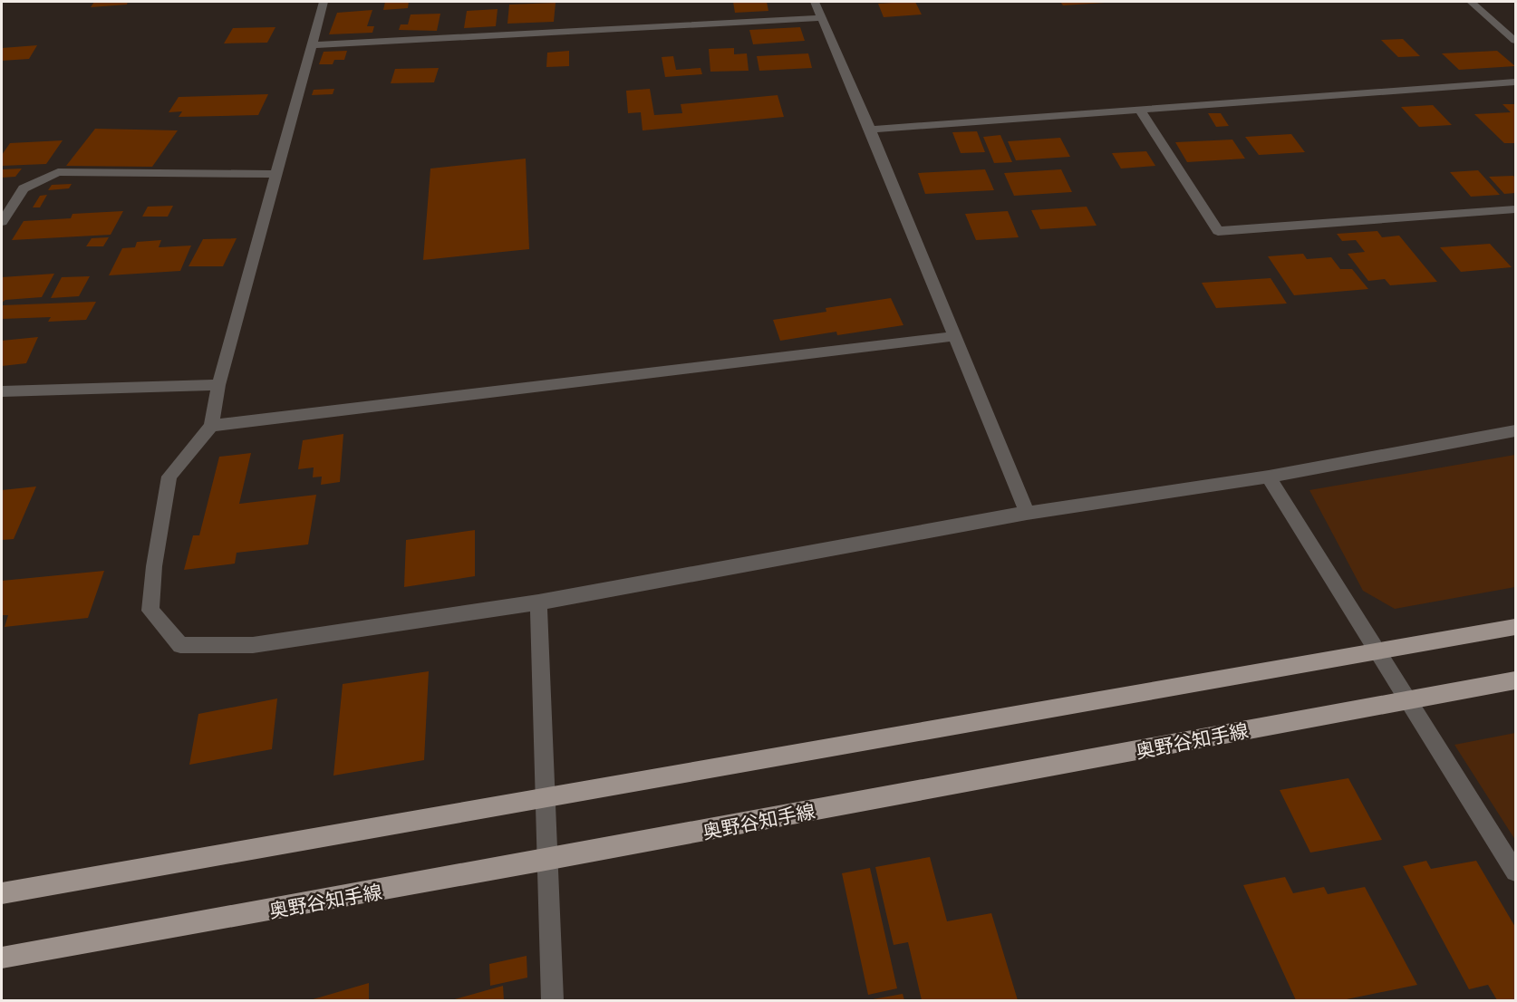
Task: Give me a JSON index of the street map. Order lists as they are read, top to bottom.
{
  "streets": {
    "main road": ["奥野谷知手線"]
  }
}
